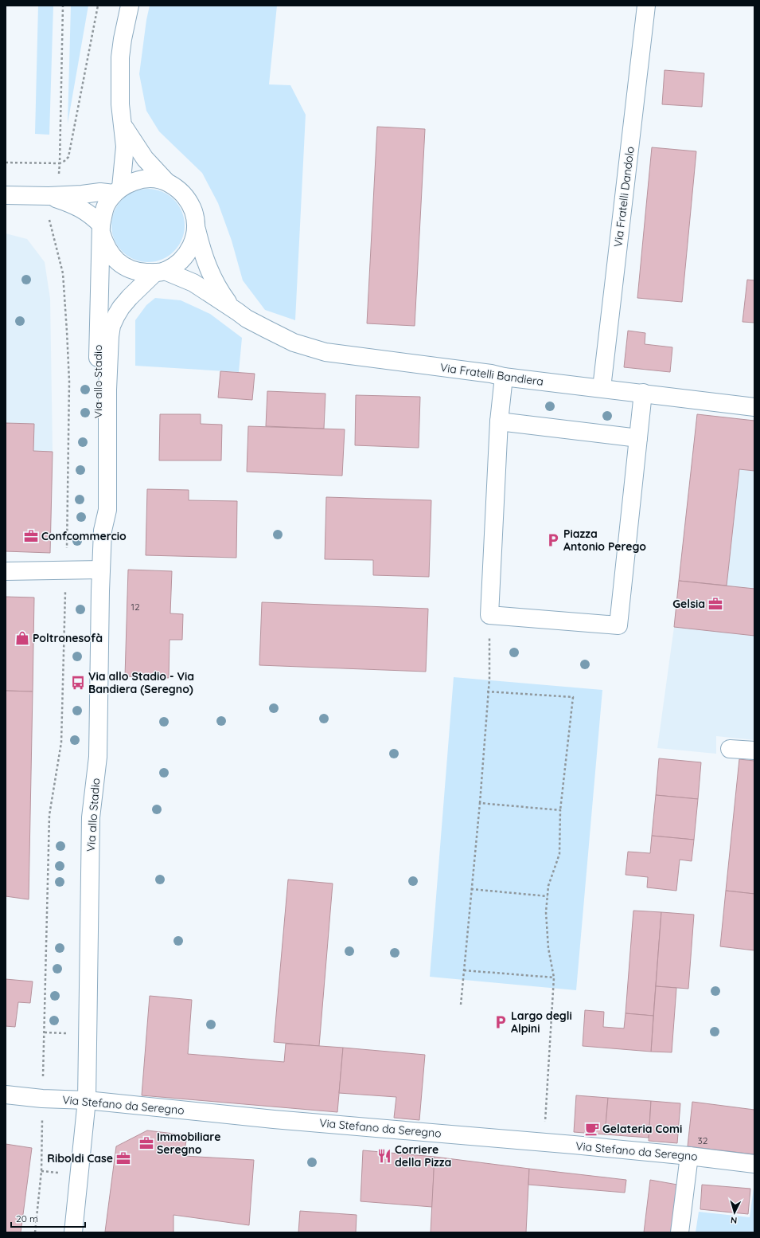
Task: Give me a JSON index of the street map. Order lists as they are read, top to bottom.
{
  "streets": {
    "street": [
      "Via Fratelli Dandolo",
      "Via Fratelli Bandiera",
      "Via allo Stadio",
      "Via Stefano da Seregno"
    ]
  },
  "crossings": [
    ["Via Fratelli Dandolo", "Via Fratelli Bandiera"],
    ["Via Fratelli Bandiera", "Via allo Stadio"],
    ["Via allo Stadio", "Via Stefano da Seregno"]
  ],
  "places": {
    "office": [
      "Confcommercio",
      "Gelsia",
      "Immobiliare Seregno",
      "Riboldi Case"
    ],
    "parking": ["Piazza Antonio Perego", "Largo degli Alpini"],
    "shop": ["Poltronesofà"],
    "bus stop": ["Via allo Stadio - Via Bandiera (Seregno)"],
    "cafe": ["Gelateria Comi"],
    "restaurant": ["Corriere della Pizza"]
  },
  "house_numbers": ["12", "32"],
  "scale_bar": "20 m",
  "north": "bottom"
}
